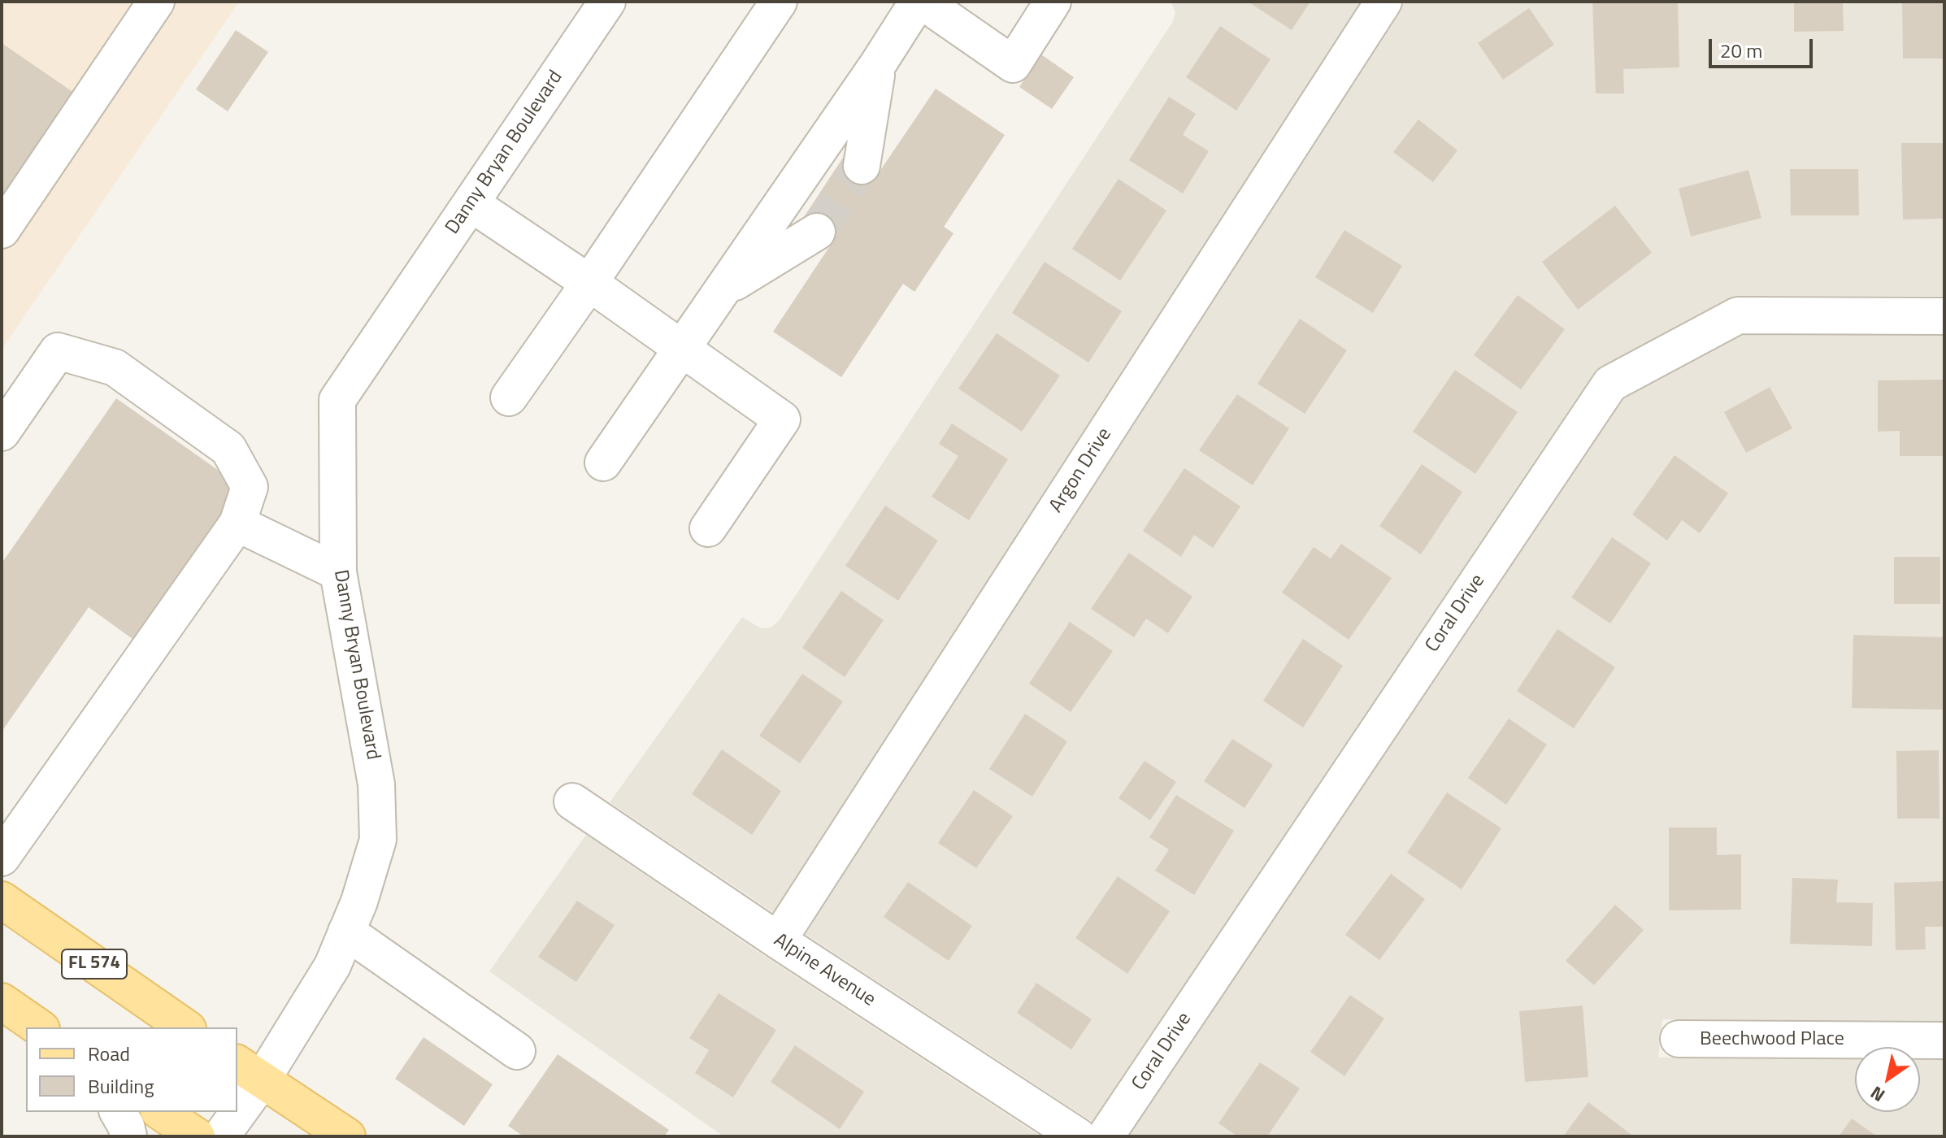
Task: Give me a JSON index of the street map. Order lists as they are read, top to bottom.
{
  "streets": {
    "main road": ["FL 574"],
    "street": [
      "Danny Bryan Boulevard",
      "Argon Drive",
      "Coral Drive",
      "Alpine Avenue",
      "Beechwood Place"
    ]
  },
  "crossings": [
    ["Argon Drive", "Alpine Avenue"]
  ],
  "legend": ["Road", "Building"],
  "scale_bar": "20 m",
  "north": "bottom left"
}
